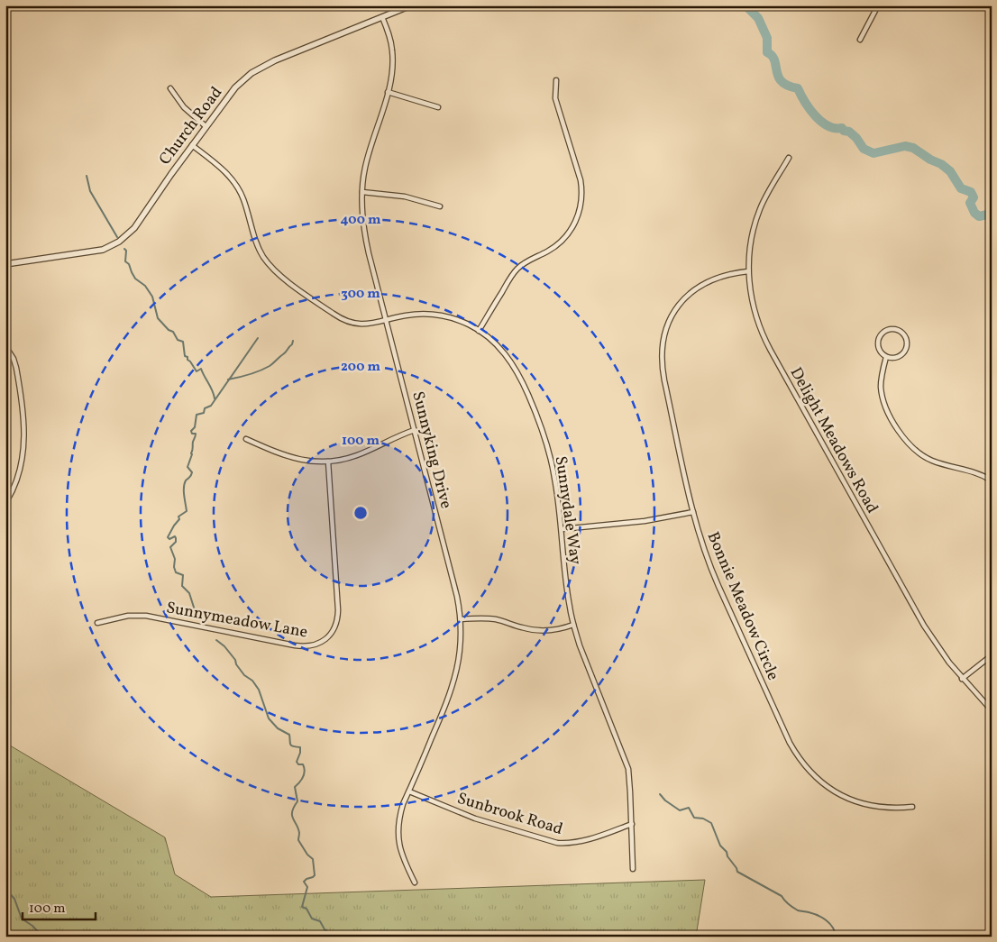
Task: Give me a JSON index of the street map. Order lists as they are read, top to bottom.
{
  "streets": {
    "street": [
      "Church Road",
      "Delight Meadows Road",
      "Sunnyking Drive",
      "Sunnydale Way",
      "Bonnie Meadow Circle",
      "Sunnymeadow Lane",
      "Sunbrook Road"
    ]
  },
  "crossings": [
    ["Church Road", "Sunnyking Drive"],
    ["Church Road", "Sunnydale Way"],
    ["Delight Meadows Road", "Bonnie Meadow Circle"],
    ["Sunnyking Drive", "Sunnydale Way"],
    ["Sunnyking Drive", "Sunbrook Road"],
    ["Sunnydale Way", "Sunbrook Road"]
  ],
  "scale_bar": "100 m",
  "rings": [
    "400 m",
    "300 m",
    "200 m",
    "100 m"
  ]
}
